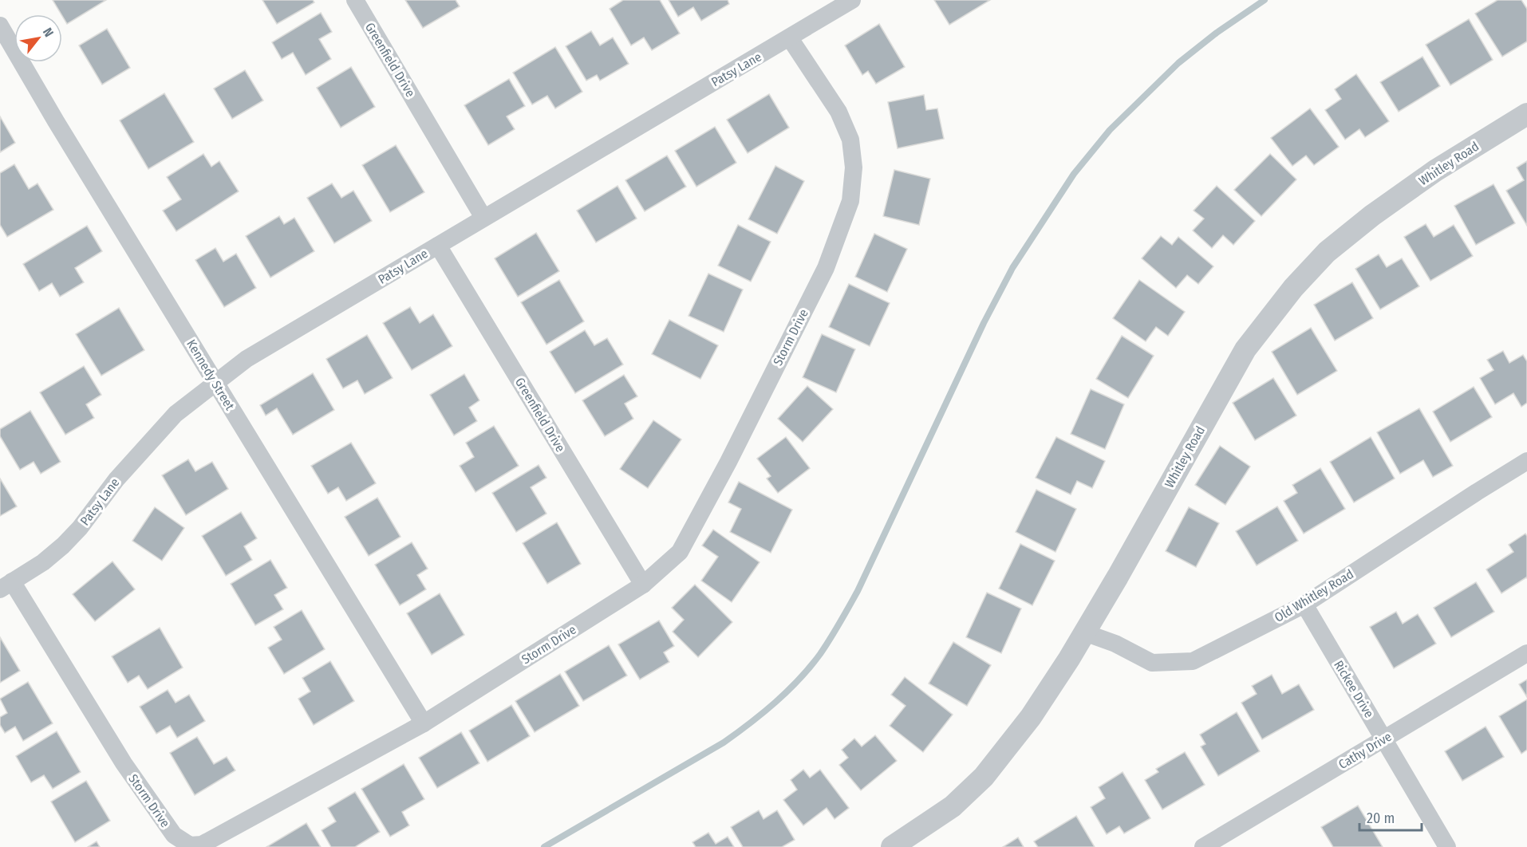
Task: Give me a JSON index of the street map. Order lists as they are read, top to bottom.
{
  "streets": {
    "street": [
      "Greenfield Drive",
      "Patsy Lane",
      "Whitley Road",
      "Storm Drive",
      "Kennedy Street",
      "Old Whitley Road",
      "Rickee Drive",
      "Cathy Drive"
    ]
  },
  "crossings": [
    ["Greenfield Drive", "Patsy Lane"],
    ["Greenfield Drive", "Storm Drive"],
    ["Patsy Lane", "Storm Drive"],
    ["Patsy Lane", "Kennedy Street"],
    ["Whitley Road", "Old Whitley Road"],
    ["Storm Drive", "Kennedy Street"],
    ["Old Whitley Road", "Rickee Drive"],
    ["Rickee Drive", "Cathy Drive"]
  ],
  "scale_bar": "20 m",
  "north": "top right"
}
